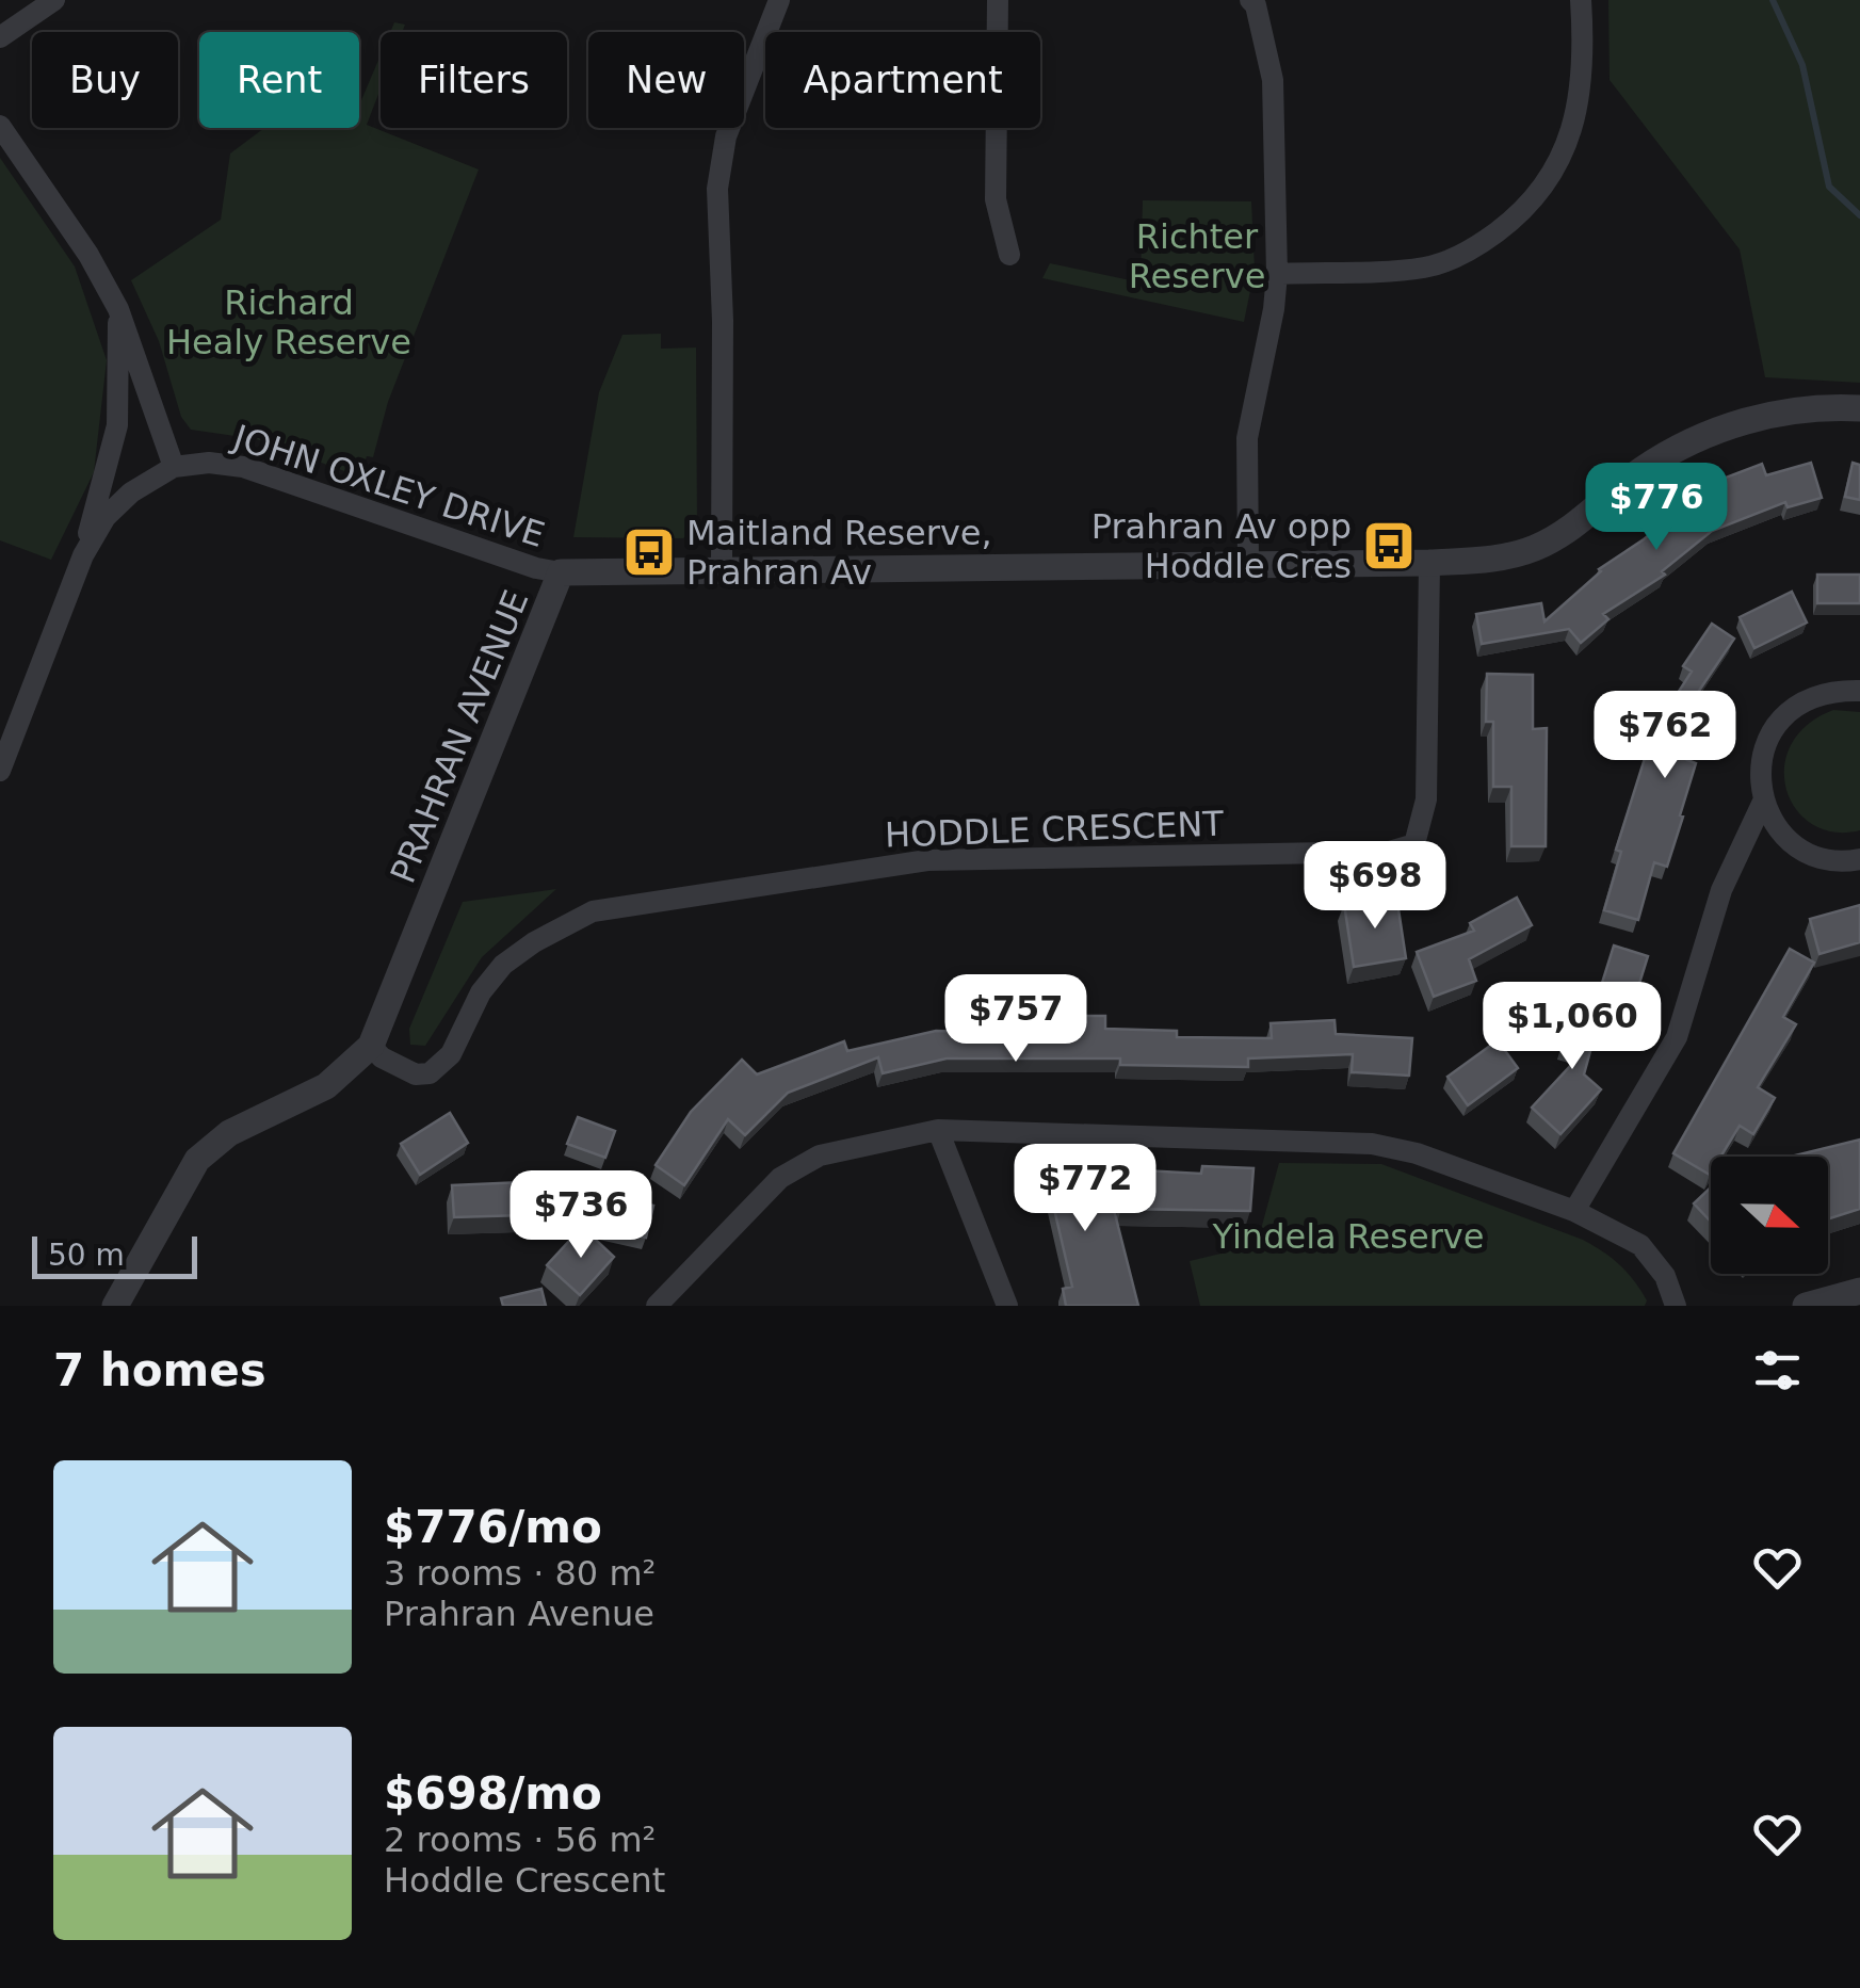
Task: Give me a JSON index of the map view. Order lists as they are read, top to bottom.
{
  "streets": {
    "street": ["JOHN OXLEY DRIVE", "PRAHRAN AVENUE", "HODDLE CRESCENT"]
  },
  "crossings": [
    ["JOHN OXLEY DRIVE", "PRAHRAN AVENUE"],
    ["PRAHRAN AVENUE", "HODDLE CRESCENT"]
  ],
  "parks": ["Richter Reserve", "Richard Healy Reserve", "Yindela Reserve"],
  "places": {
    "bus stop": ["Prahran Av opp Hoddle Cres", "Maitland Reserve, Prahran Av"]
  },
  "scale_bar": "50 m",
  "north": "right",
  "page": {
    "chip": [
      "Buy",
      "Rent",
      "Filters",
      "New",
      "Apartment"
    ],
    "price": [
      "$776",
      "$762",
      "$698",
      "$757",
      "$1,060",
      "$772",
      "$736"
    ],
    "scale": "50 m",
    "heading": "7 homes",
    "list": [
      {
        "name": "$776/mo",
        "note": "3 rooms · 80 m² · Prahran Avenue"
      },
      {
        "name": "$698/mo",
        "note": "2 rooms · 56 m² · Hoddle Crescent"
      }
    ]
  }
}
